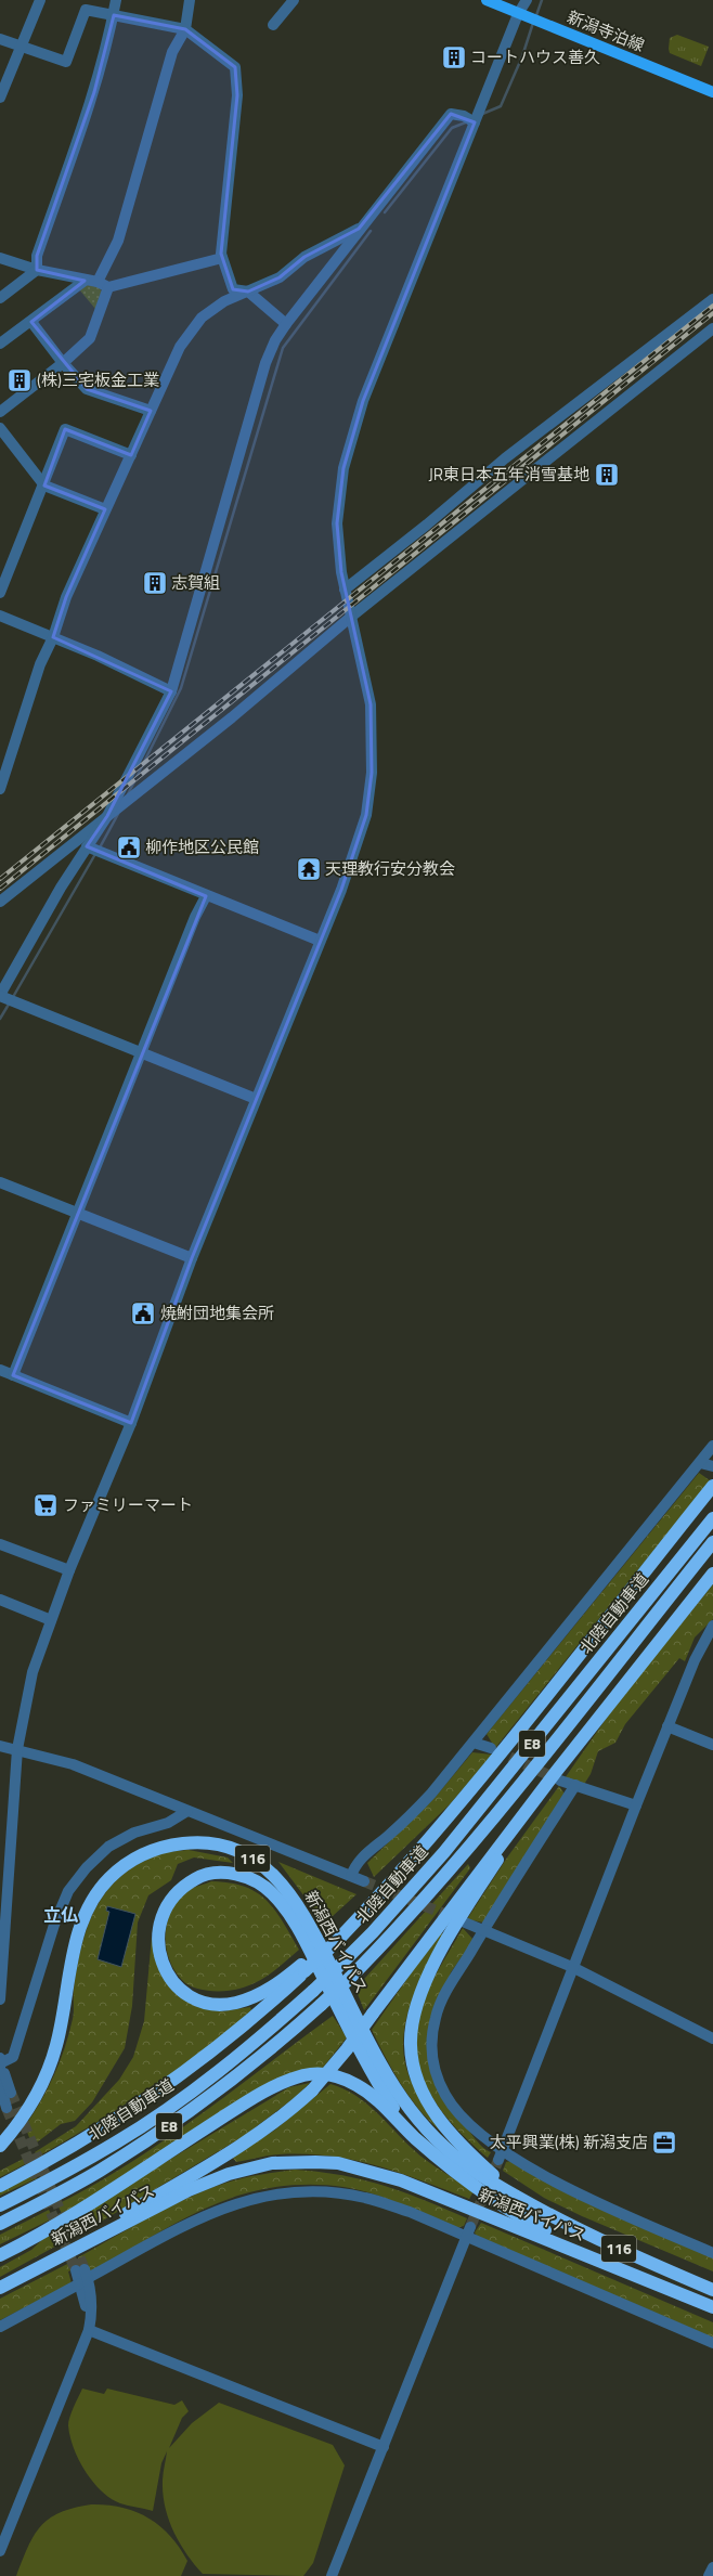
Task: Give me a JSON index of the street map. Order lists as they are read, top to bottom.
{
  "streets": {
    "highway": [
      "北陸自動車道",
      "E8",
      "116",
      "新潟西バイパス"
    ],
    "main road": ["新潟寺泊線"]
  },
  "districts": ["立仏"],
  "places": {
    "building": [
      "コートハウス善久",
      "(株)三宅板金工業",
      "JR東日本五年消雪基地",
      "志賀組"
    ],
    "public building": ["柳作地区公民館", "焼鮒団地集会所"],
    "temple": ["天理教行安分教会"],
    "supermarket": ["ファミリーマート"],
    "office": ["太平興業(株) 新潟支店"]
  }
}
